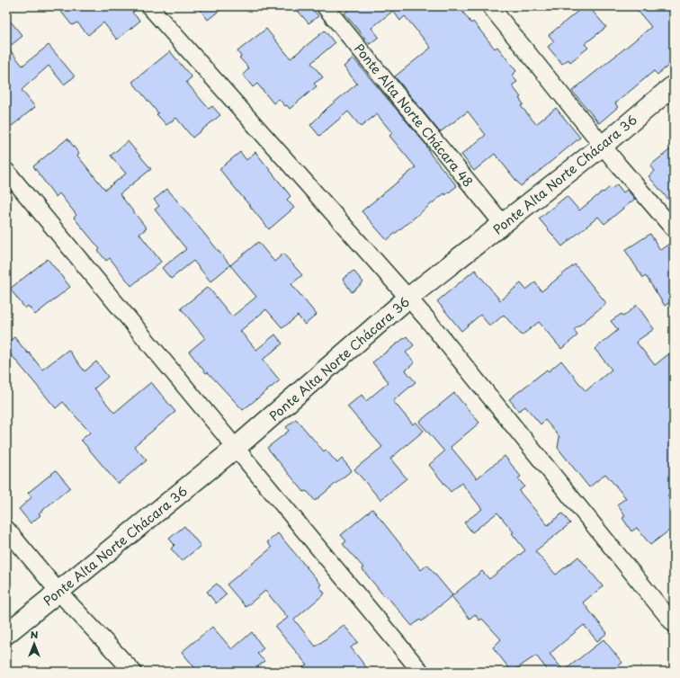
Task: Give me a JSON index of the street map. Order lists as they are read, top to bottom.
{
  "streets": {
    "street": ["Ponte Alta Norte Chácara 48", "Ponte Alta Norte Chácara 36"]
  },
  "crossings": [
    ["Ponte Alta Norte Chácara 48", "Ponte Alta Norte Chácara 36"]
  ],
  "north": "top"
}
